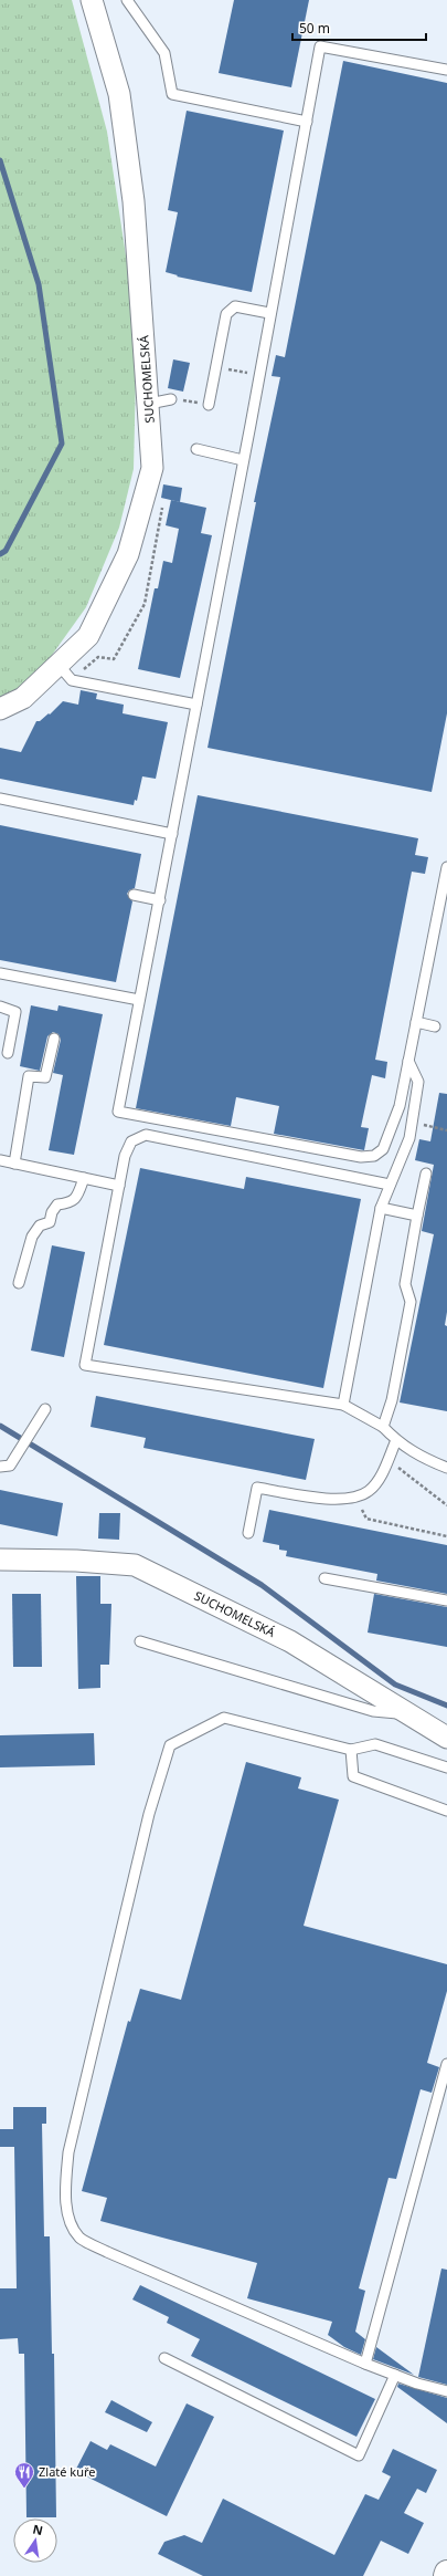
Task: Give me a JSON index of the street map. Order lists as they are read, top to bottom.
{
  "streets": {
    "street": ["SUCHOMELSKÁ"]
  },
  "places": {
    "restaurant": ["Zlaté kuře"]
  },
  "scale_bar": "50 m",
  "north": "top"
}
